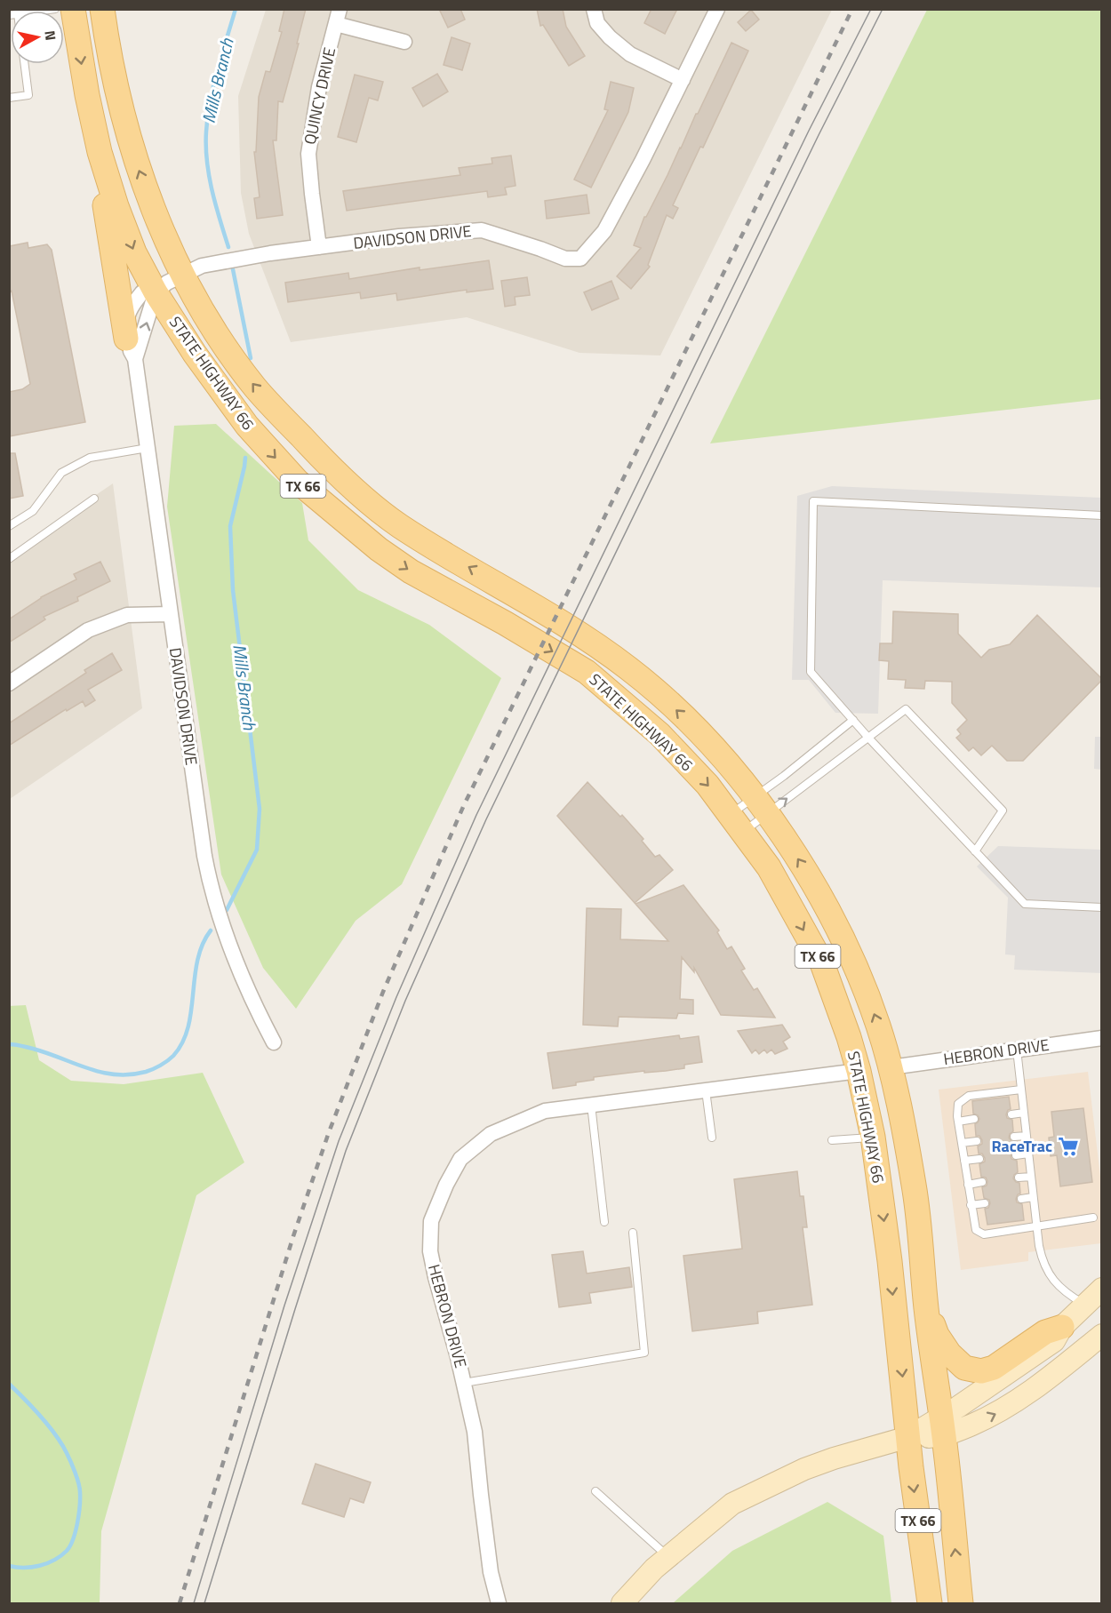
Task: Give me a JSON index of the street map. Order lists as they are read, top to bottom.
{
  "streets": {
    "main road": ["STATE HIGHWAY 66", "TX 66"],
    "street": ["QUINCY DRIVE", "DAVIDSON DRIVE", "HEBRON DRIVE"]
  },
  "crossings": [
    ["QUINCY DRIVE", "DAVIDSON DRIVE"],
    ["DAVIDSON DRIVE", "STATE HIGHWAY 66"],
    ["STATE HIGHWAY 66", "HEBRON DRIVE"]
  ],
  "water": ["Mills Branch"],
  "places": {
    "supermarket": ["RaceTrac"]
  },
  "north": "right"
}
